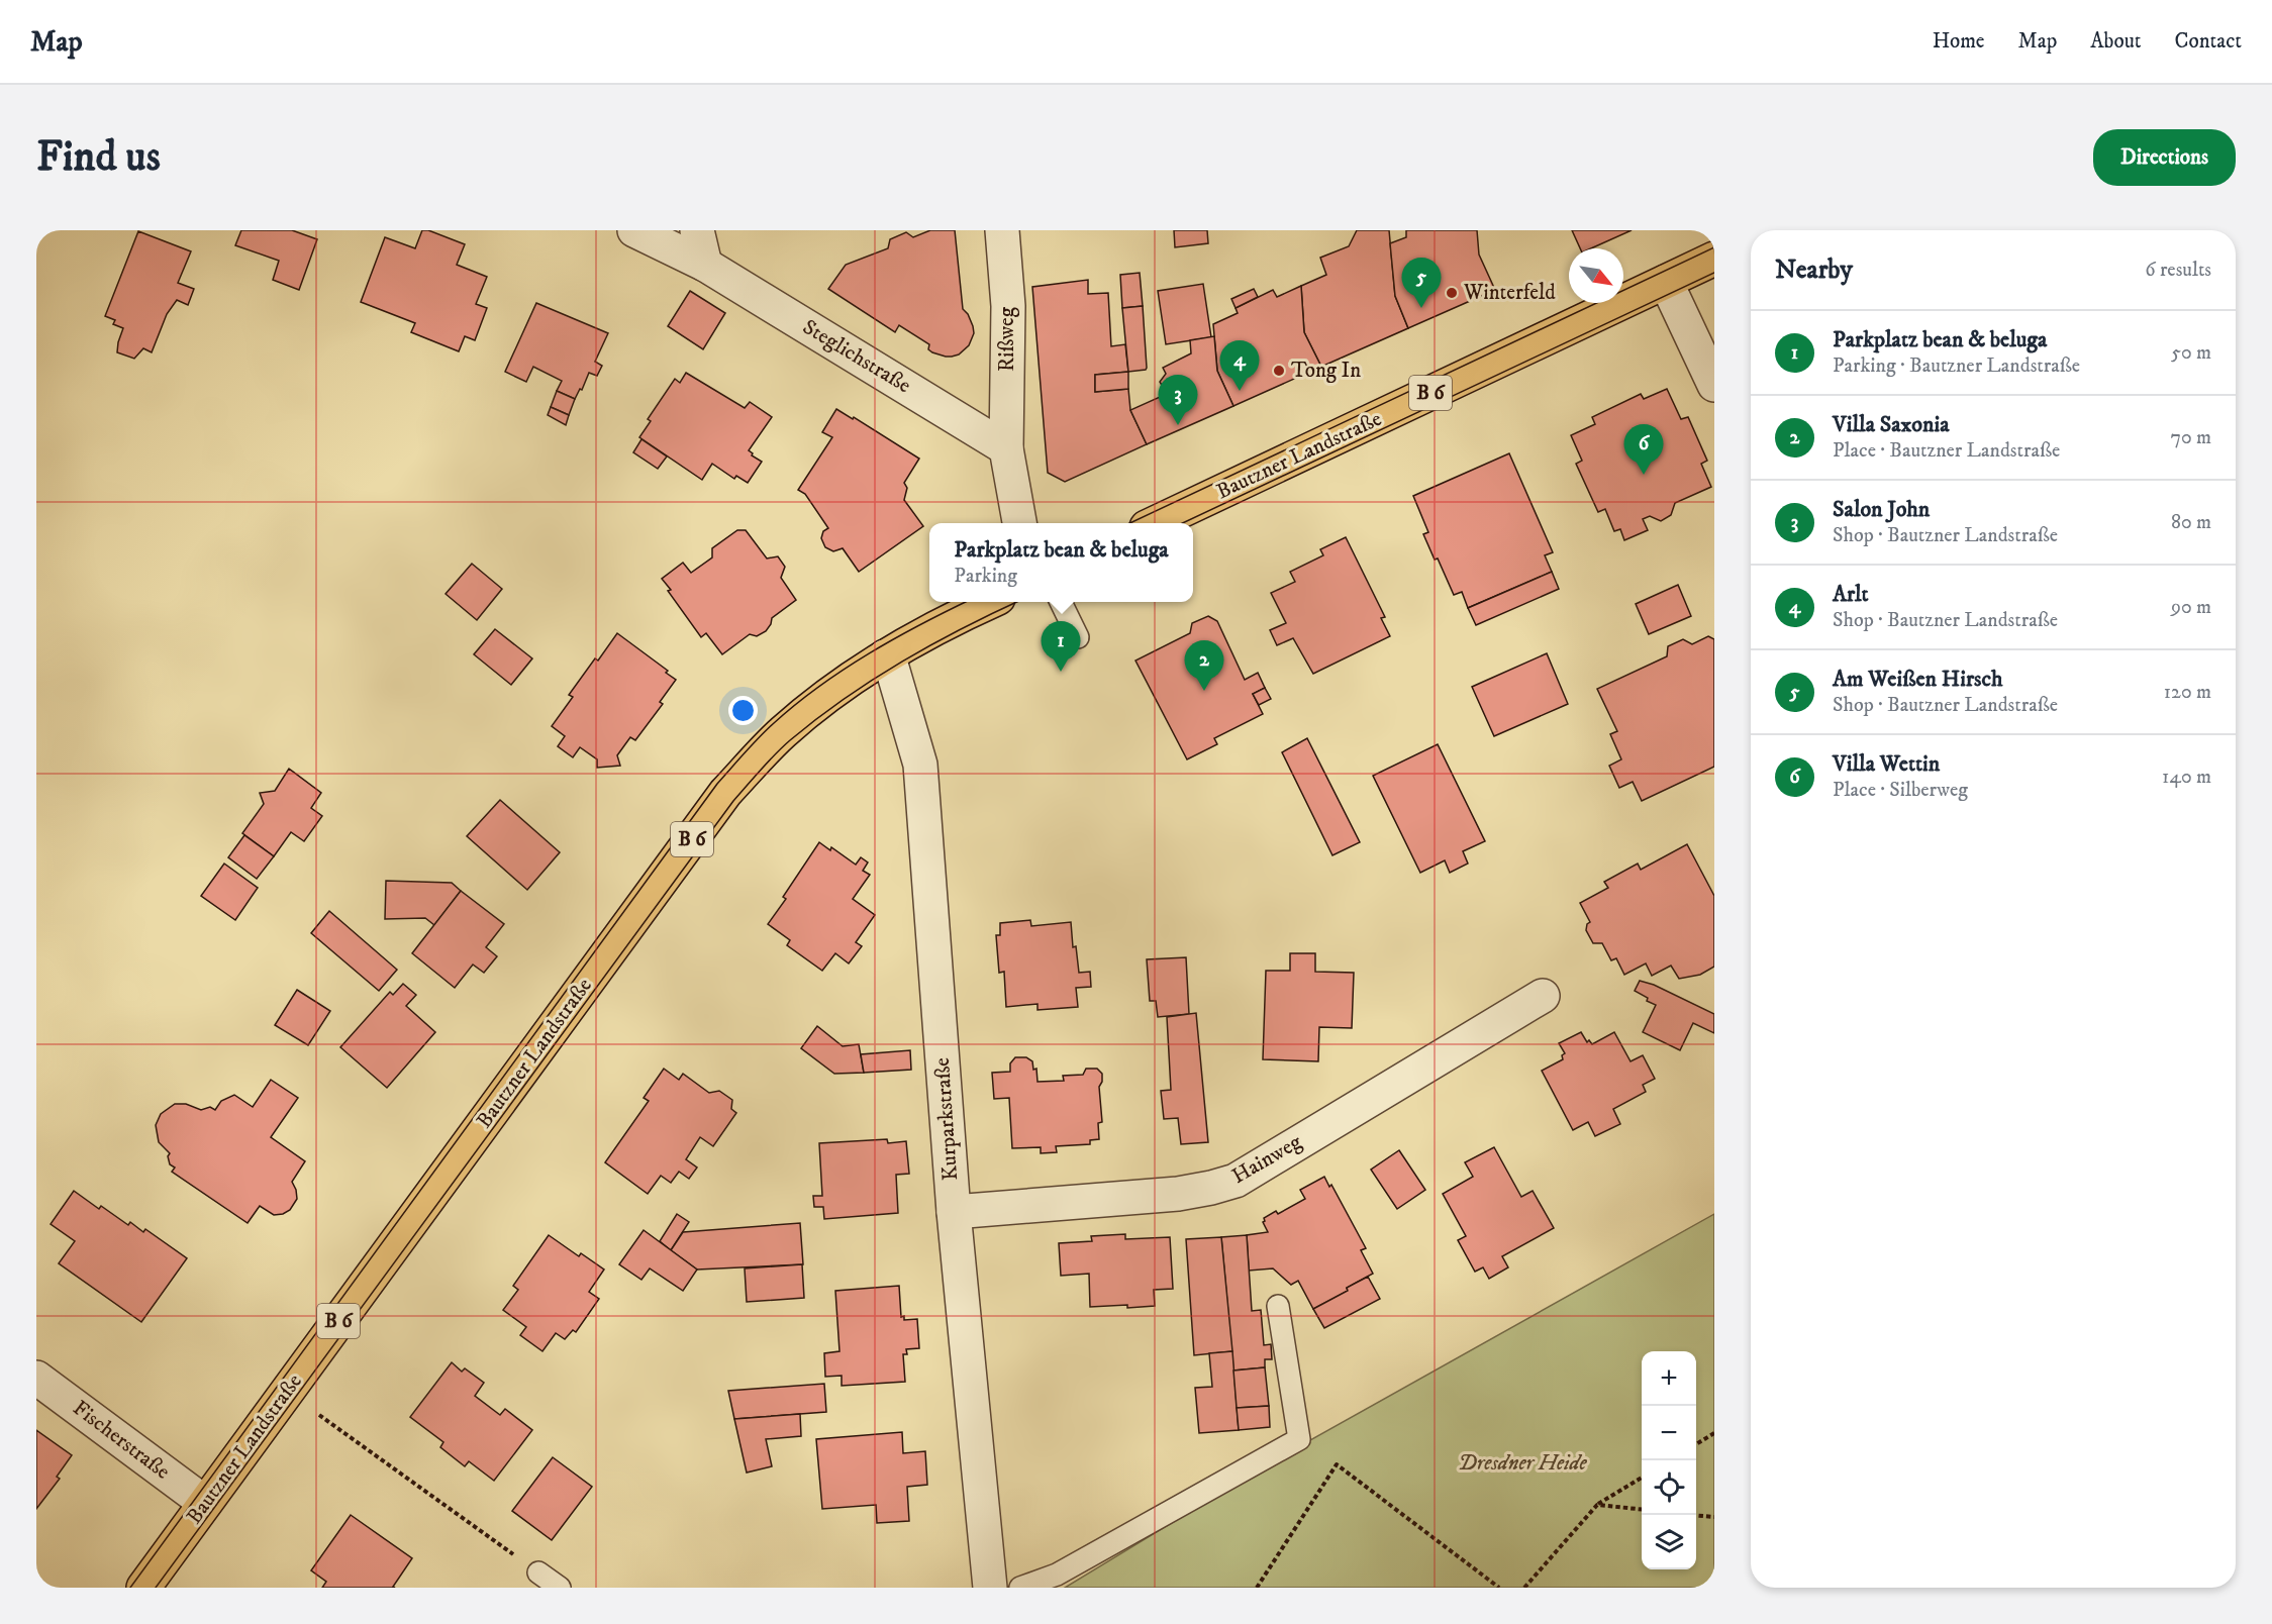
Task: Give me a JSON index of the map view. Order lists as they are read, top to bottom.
{
  "streets": {
    "main road": ["B 6", "Bautzner Landstraße"],
    "street": [
      "Rißweg",
      "Steglichstraße",
      "Kurparkstraße",
      "Hainweg",
      "Fischerstraße"
    ]
  },
  "crossings": [
    ["Rißweg", "Steglichstraße"],
    ["Bautzner Landstraße", "Kurparkstraße"],
    ["Bautzner Landstraße", "Fischerstraße"],
    ["Kurparkstraße", "Hainweg"]
  ],
  "parks": ["Dresdner Heide"],
  "places": ["Winterfeld", "Tong In"],
  "north": "bottom right",
  "page": {
    "header": "Map",
    "nav": [
      "Home",
      "Map",
      "About",
      "Contact"
    ],
    "buttons": "Directions",
    "title": "Find us",
    "heading": ["Nearby", "6 results"],
    "pins": [
      "5",
      "4",
      "3",
      "6",
      "1",
      "2"
    ],
    "list": [
      {
        "mark": "1",
        "name": "Parkplatz bean & beluga",
        "note": "Parking · Bautzner Landstraße",
        "value": "50 m"
      },
      {
        "mark": "2",
        "name": "Villa Saxonia",
        "note": "Place · Bautzner Landstraße",
        "value": "70 m"
      },
      {
        "mark": "3",
        "name": "Salon John",
        "note": "Shop · Bautzner Landstraße",
        "value": "80 m"
      },
      {
        "mark": "4",
        "name": "Arlt",
        "note": "Shop · Bautzner Landstraße",
        "value": "90 m"
      },
      {
        "mark": "5",
        "name": "Am Weißen Hirsch",
        "note": "Shop · Bautzner Landstraße",
        "value": "120 m"
      },
      {
        "mark": "6",
        "name": "Villa Wettin",
        "note": "Place · Silberweg",
        "value": "140 m"
      }
    ],
    "popup": ["Parkplatz bean & beluga", "Parking"],
    "map_buttons": ["+", "−"]
  }
}
